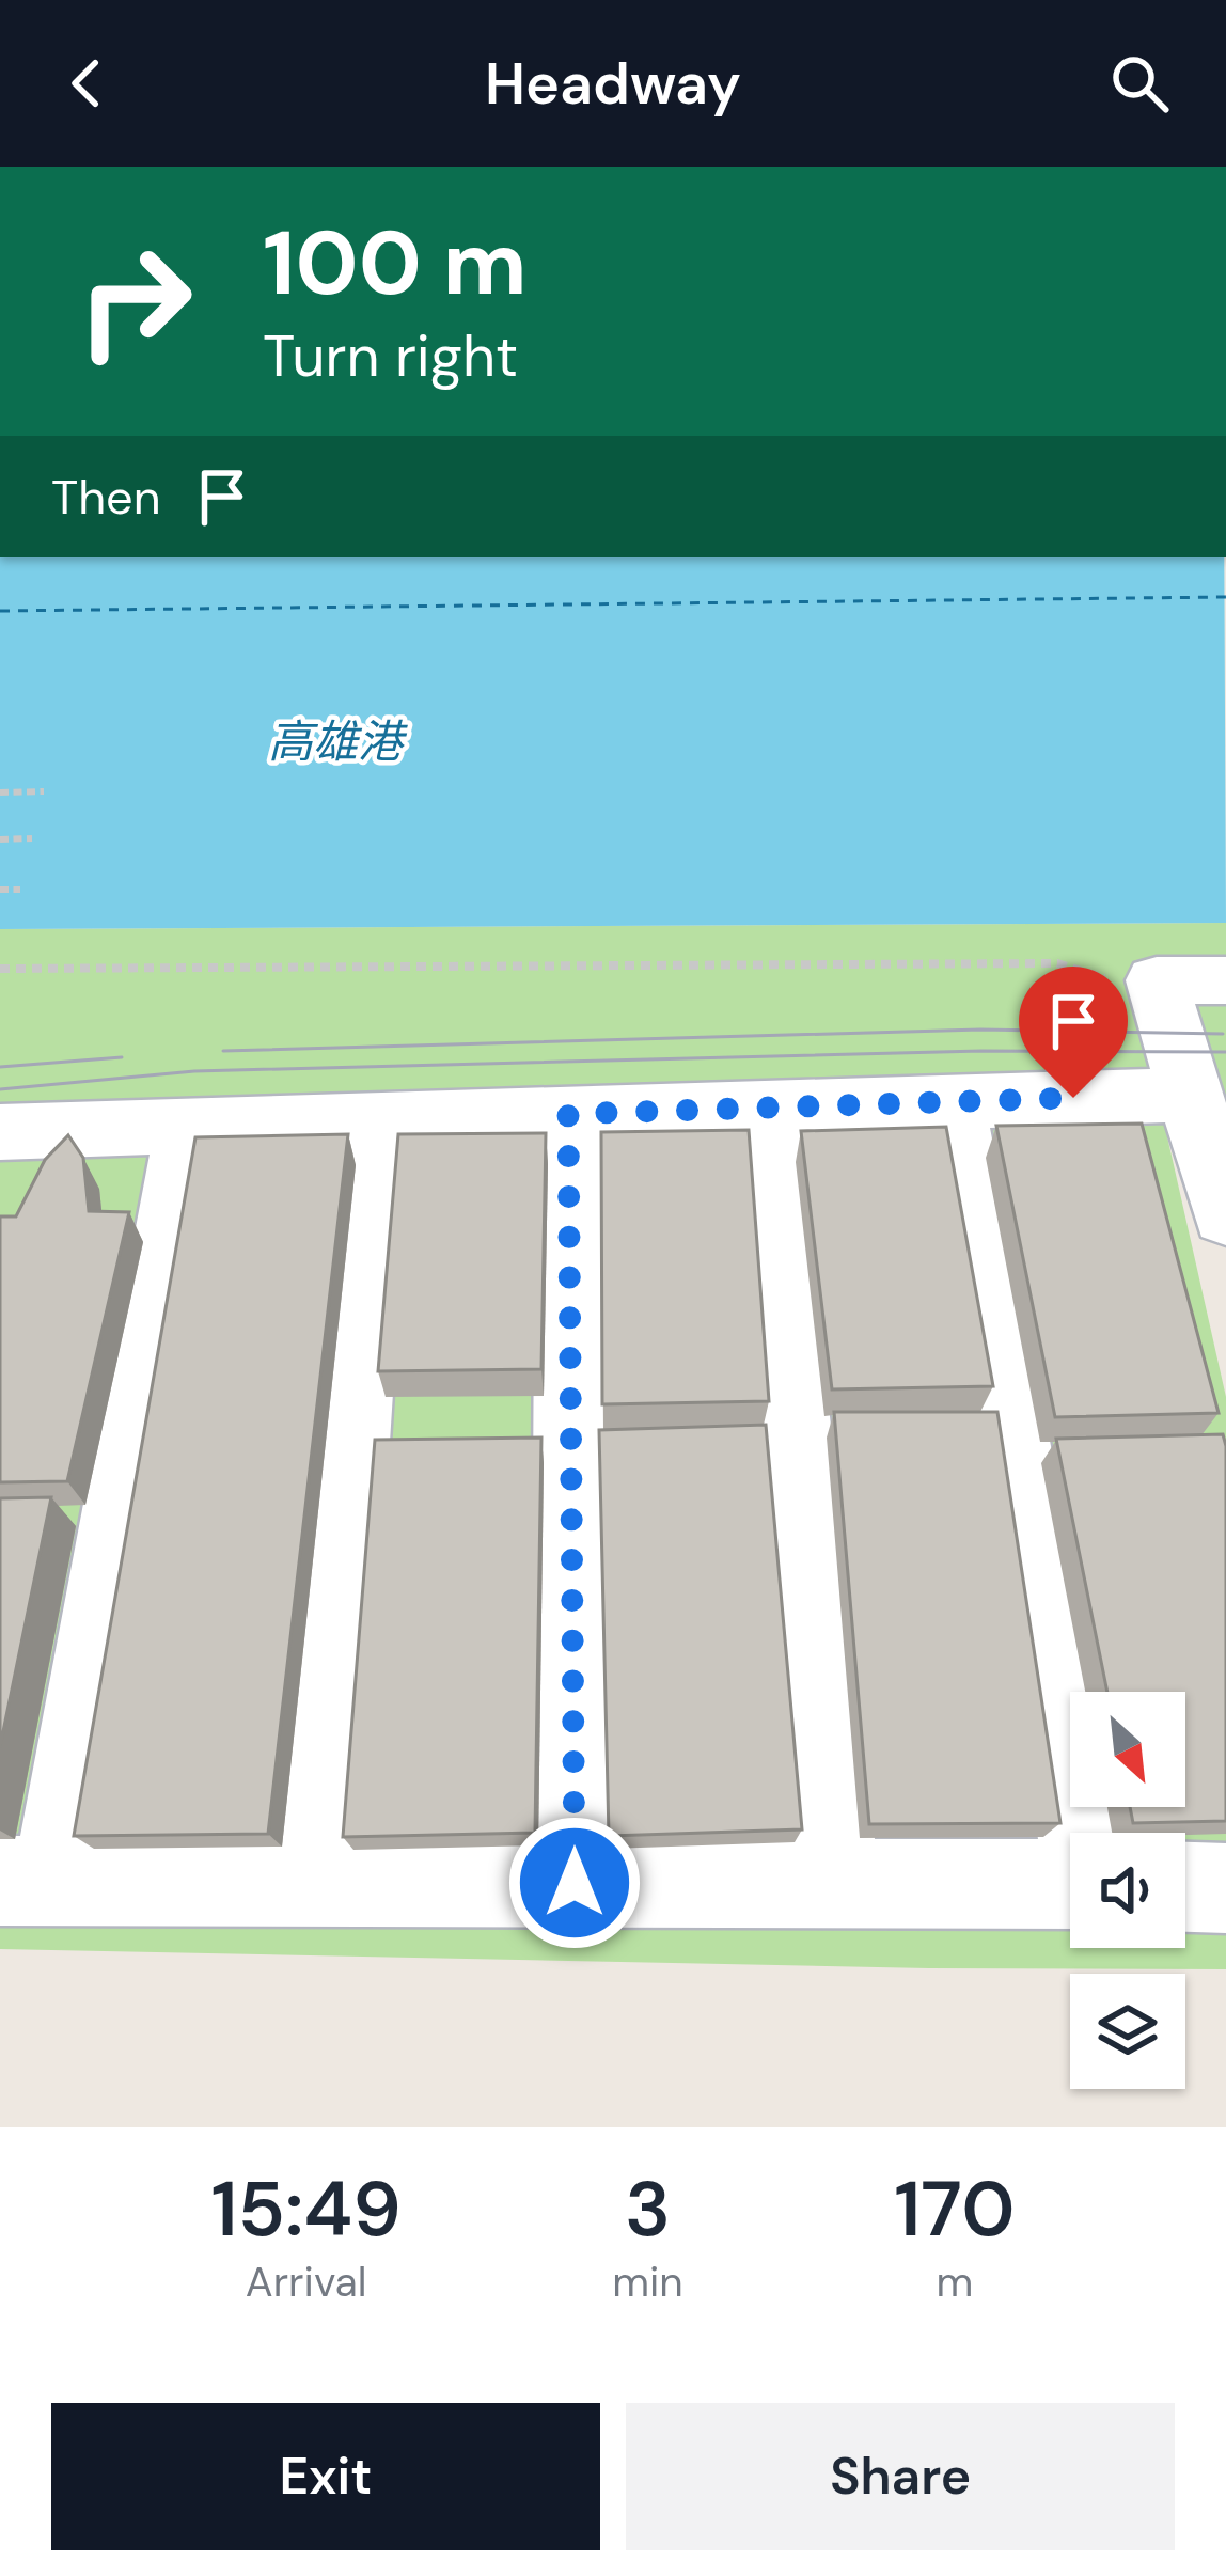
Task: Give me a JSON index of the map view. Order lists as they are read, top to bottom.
{
  "water": ["高雄港"],
  "north": "bottom right",
  "page": {
    "header": "Headway",
    "turn": ["100 m", "Turn right"],
    "then": "Then",
    "eta": [
      "15:49",
      "Arrival",
      "3",
      "min",
      "170",
      "m"
    ],
    "buttons": ["Exit", "Share"]
  }
}
